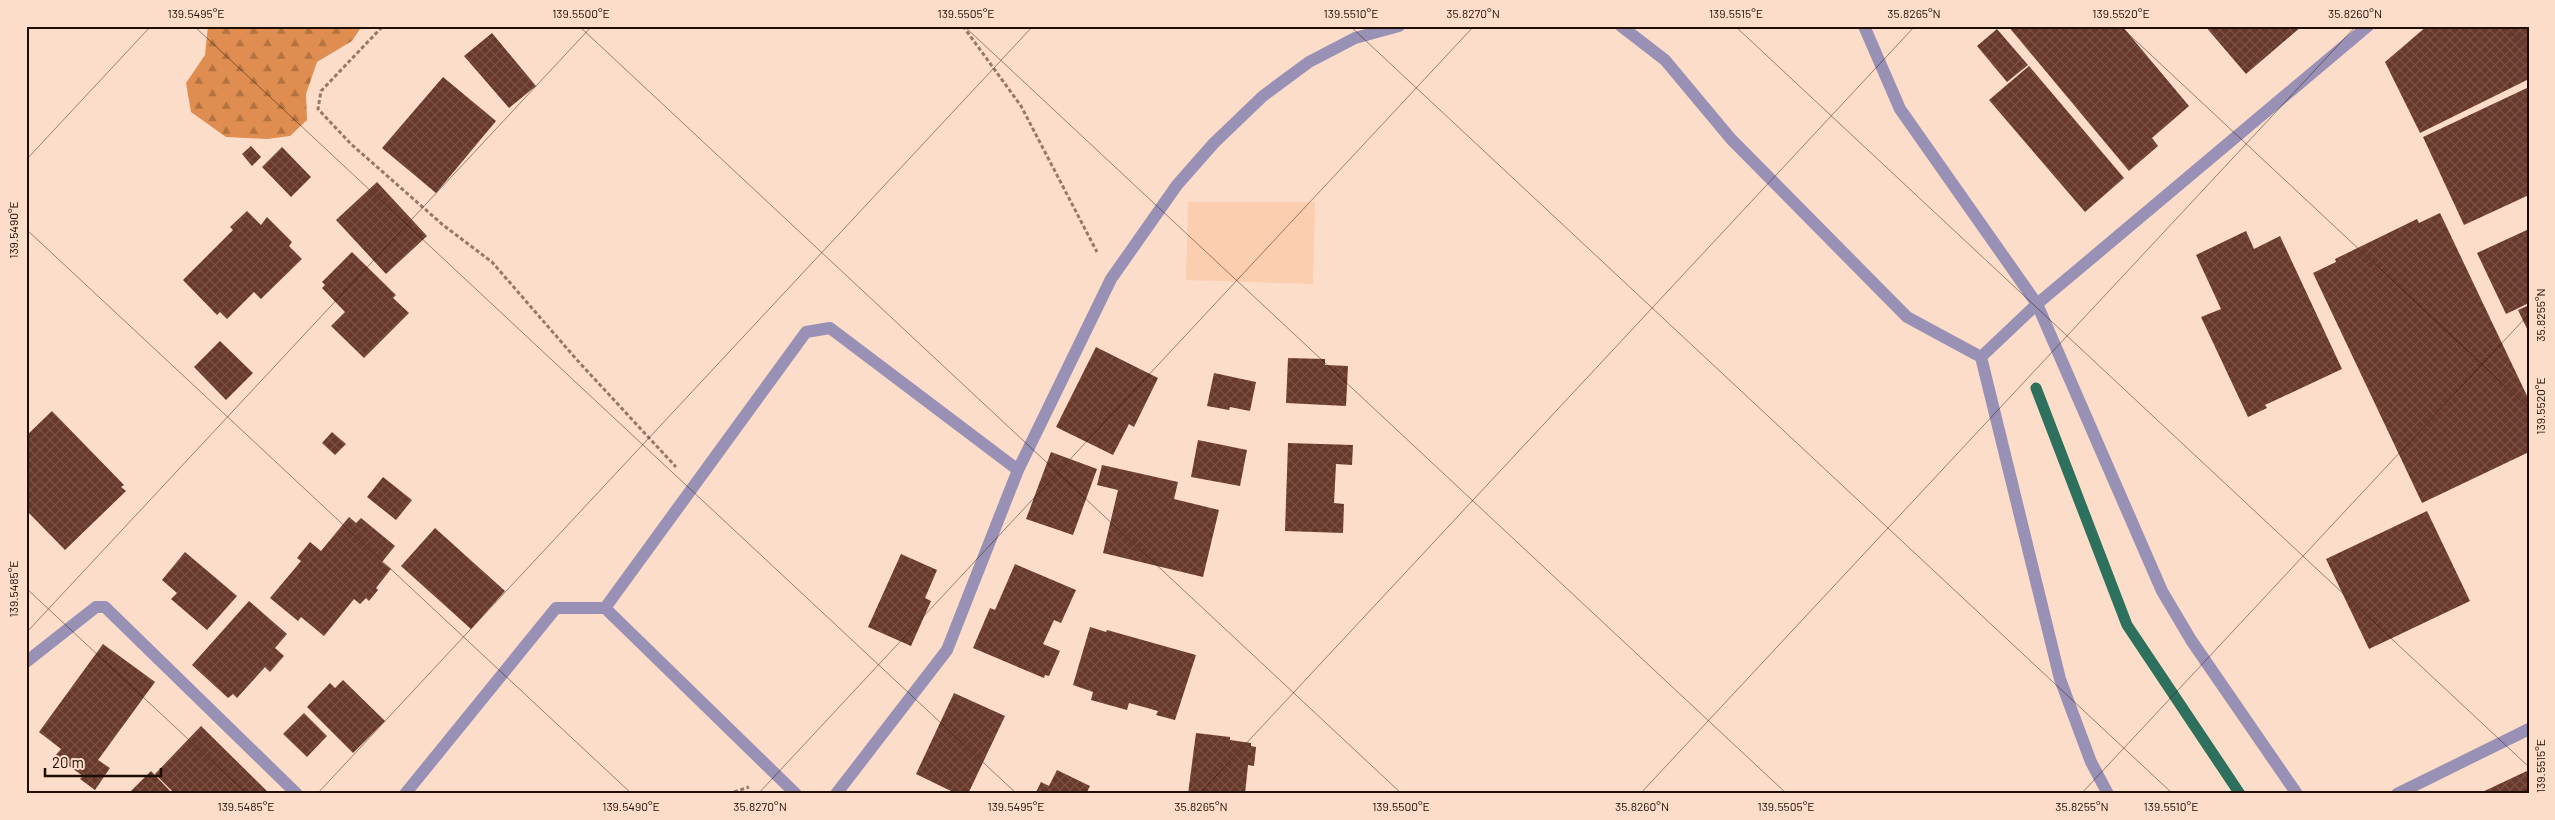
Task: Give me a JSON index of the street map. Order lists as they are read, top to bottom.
{
  "scale_bar": "20 m",
  "coordinates": [
    "139.5495°E",
    "139.5500°E",
    "139.5505°E",
    "139.5510°E",
    "35.8270°N",
    "139.5515°E",
    "35.8265°N",
    "139.5520°E",
    "35.8260°N",
    "139.5490°E",
    "35.8255°N",
    "139.5485°E"
  ]
}
